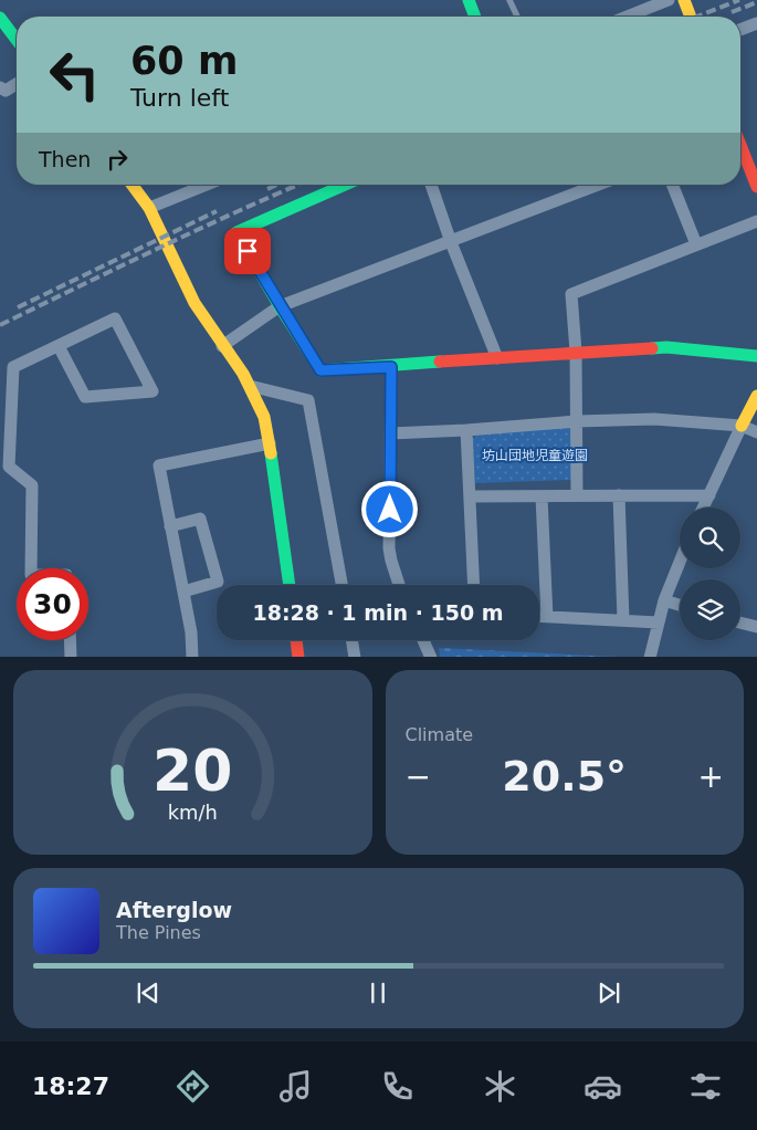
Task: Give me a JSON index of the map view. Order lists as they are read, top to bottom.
{
  "parks": ["坊山団地児童遊園"],
  "page": {
    "turn": ["60 m", "Turn left"],
    "then": "Then",
    "limit": "30",
    "trip": "18:28 · 1 min · 150 m",
    "tile": "Climate",
    "heat": ["−", "20.5°", "+"],
    "song": ["Afterglow", "The Pines"],
    "tabs": "18:27",
    "gauge": ["20", "km/h"]
  }
}
